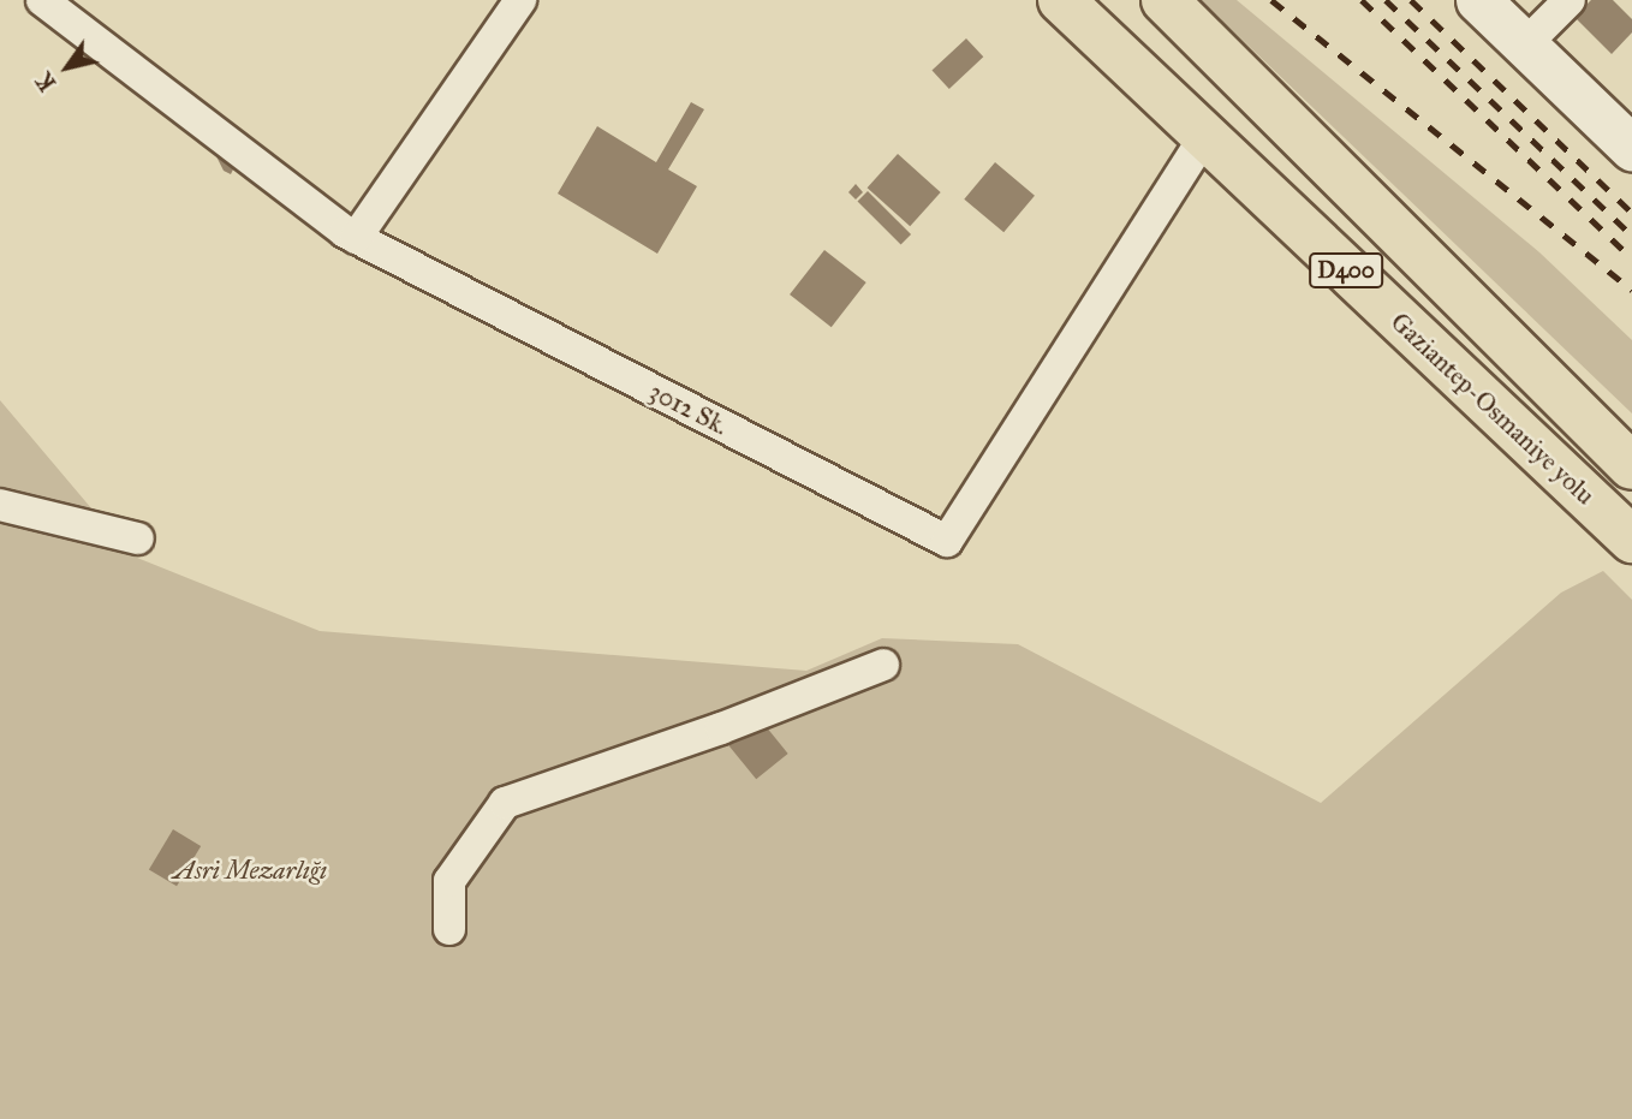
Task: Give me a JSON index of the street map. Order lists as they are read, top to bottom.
{
  "streets": {
    "highway": ["D400", "Gaziantep-Osmaniye yolu"],
    "street": ["3012 Sk."]
  },
  "crossings": [
    ["3012 Sk.", "Gaziantep-Osmaniye yolu"]
  ],
  "parks": ["Asri Mezarlığı"],
  "north": "bottom left"
}
